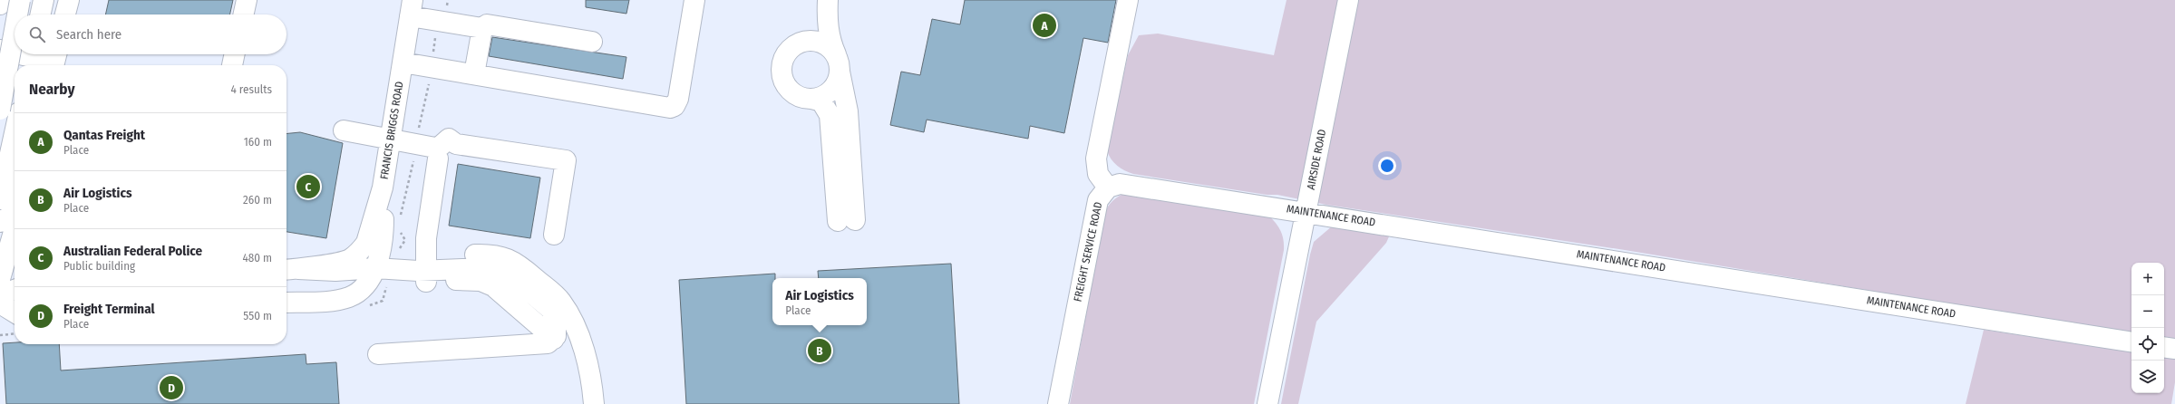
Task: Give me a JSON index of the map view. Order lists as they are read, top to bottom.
{
  "streets": {
    "street": [
      "FRANCIS BRIGGS ROAD",
      "AIRSIDE ROAD",
      "MAINTENANCE ROAD",
      "FREIGHT SERVICE ROAD"
    ]
  },
  "crossings": [
    ["AIRSIDE ROAD", "MAINTENANCE ROAD"],
    ["MAINTENANCE ROAD", "FREIGHT SERVICE ROAD"]
  ],
  "page": {
    "pins": [
      "A",
      "C",
      "B",
      "D"
    ],
    "search": "Search here",
    "heading": ["Nearby", "4 results"],
    "list": [
      {
        "mark": "A",
        "name": "Qantas Freight",
        "note": "Place",
        "value": "160 m"
      },
      {
        "mark": "B",
        "name": "Air Logistics",
        "note": "Place",
        "value": "260 m"
      },
      {
        "mark": "C",
        "name": "Australian Federal Police",
        "note": "Public building",
        "value": "480 m"
      },
      {
        "mark": "D",
        "name": "Freight Terminal",
        "note": "Place",
        "value": "550 m"
      }
    ],
    "map_buttons": ["+", "−"],
    "popup": ["Air Logistics", "Place"]
  }
}
